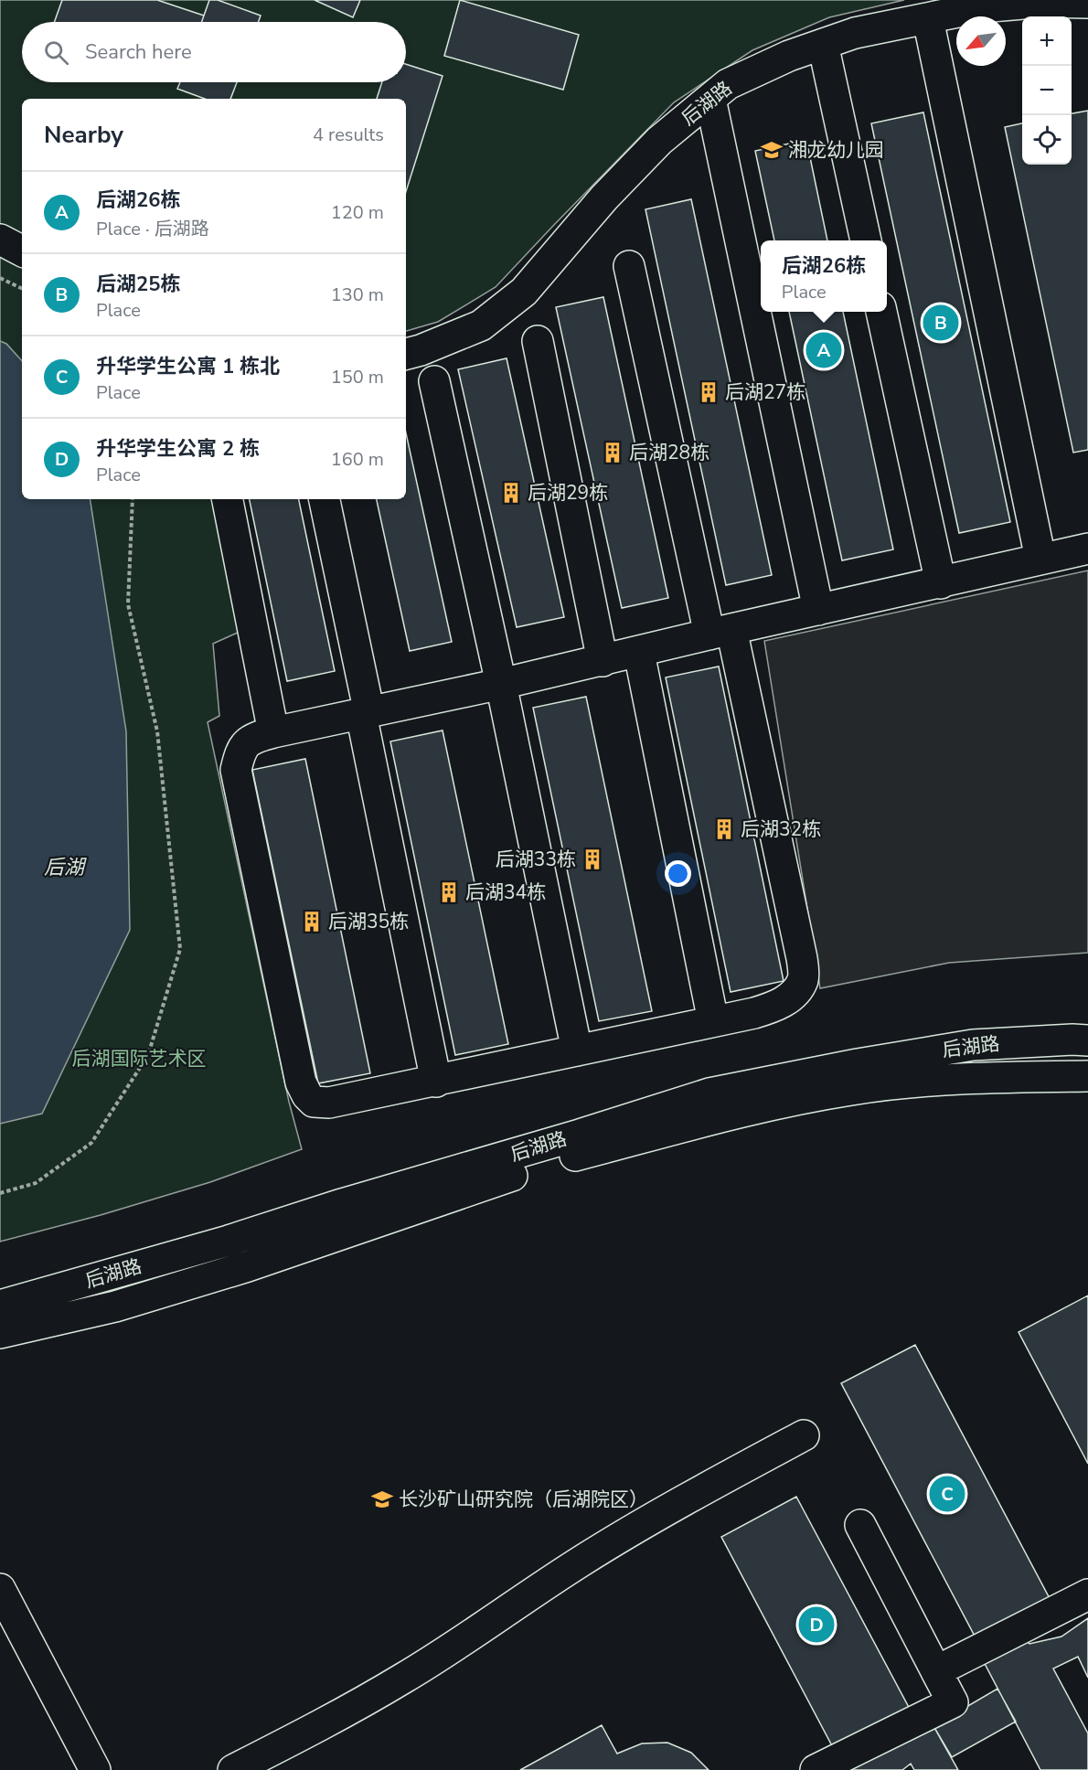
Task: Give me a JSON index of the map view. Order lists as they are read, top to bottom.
{
  "streets": {
    "street": ["后湖路"]
  },
  "water": ["后湖"],
  "parks": ["后湖国际艺术区"],
  "places": {
    "school or university": ["湘龙幼儿园", "长沙矿山研究院（后湖院区）"],
    "building": [
      "后湖27栋",
      "后湖28栋",
      "后湖29栋",
      "后湖32栋",
      "后湖33栋",
      "后湖34栋",
      "后湖35栋"
    ]
  },
  "north": "bottom left",
  "page": {
    "map_buttons": ["+", "−"],
    "search": "Search here",
    "heading": ["Nearby", "4 results"],
    "list": [
      {
        "mark": "A",
        "name": "后湖26栋",
        "note": "Place · 后湖路",
        "value": "120 m"
      },
      {
        "mark": "B",
        "name": "后湖25栋",
        "note": "Place",
        "value": "130 m"
      },
      {
        "mark": "C",
        "name": "升华学生公寓 1 栋北",
        "note": "Place",
        "value": "150 m"
      },
      {
        "mark": "D",
        "name": "升华学生公寓 2 栋",
        "note": "Place",
        "value": "160 m"
      }
    ],
    "popup": ["后湖26栋", "Place"],
    "pins": [
      "B",
      "A",
      "C",
      "D"
    ]
  }
}
